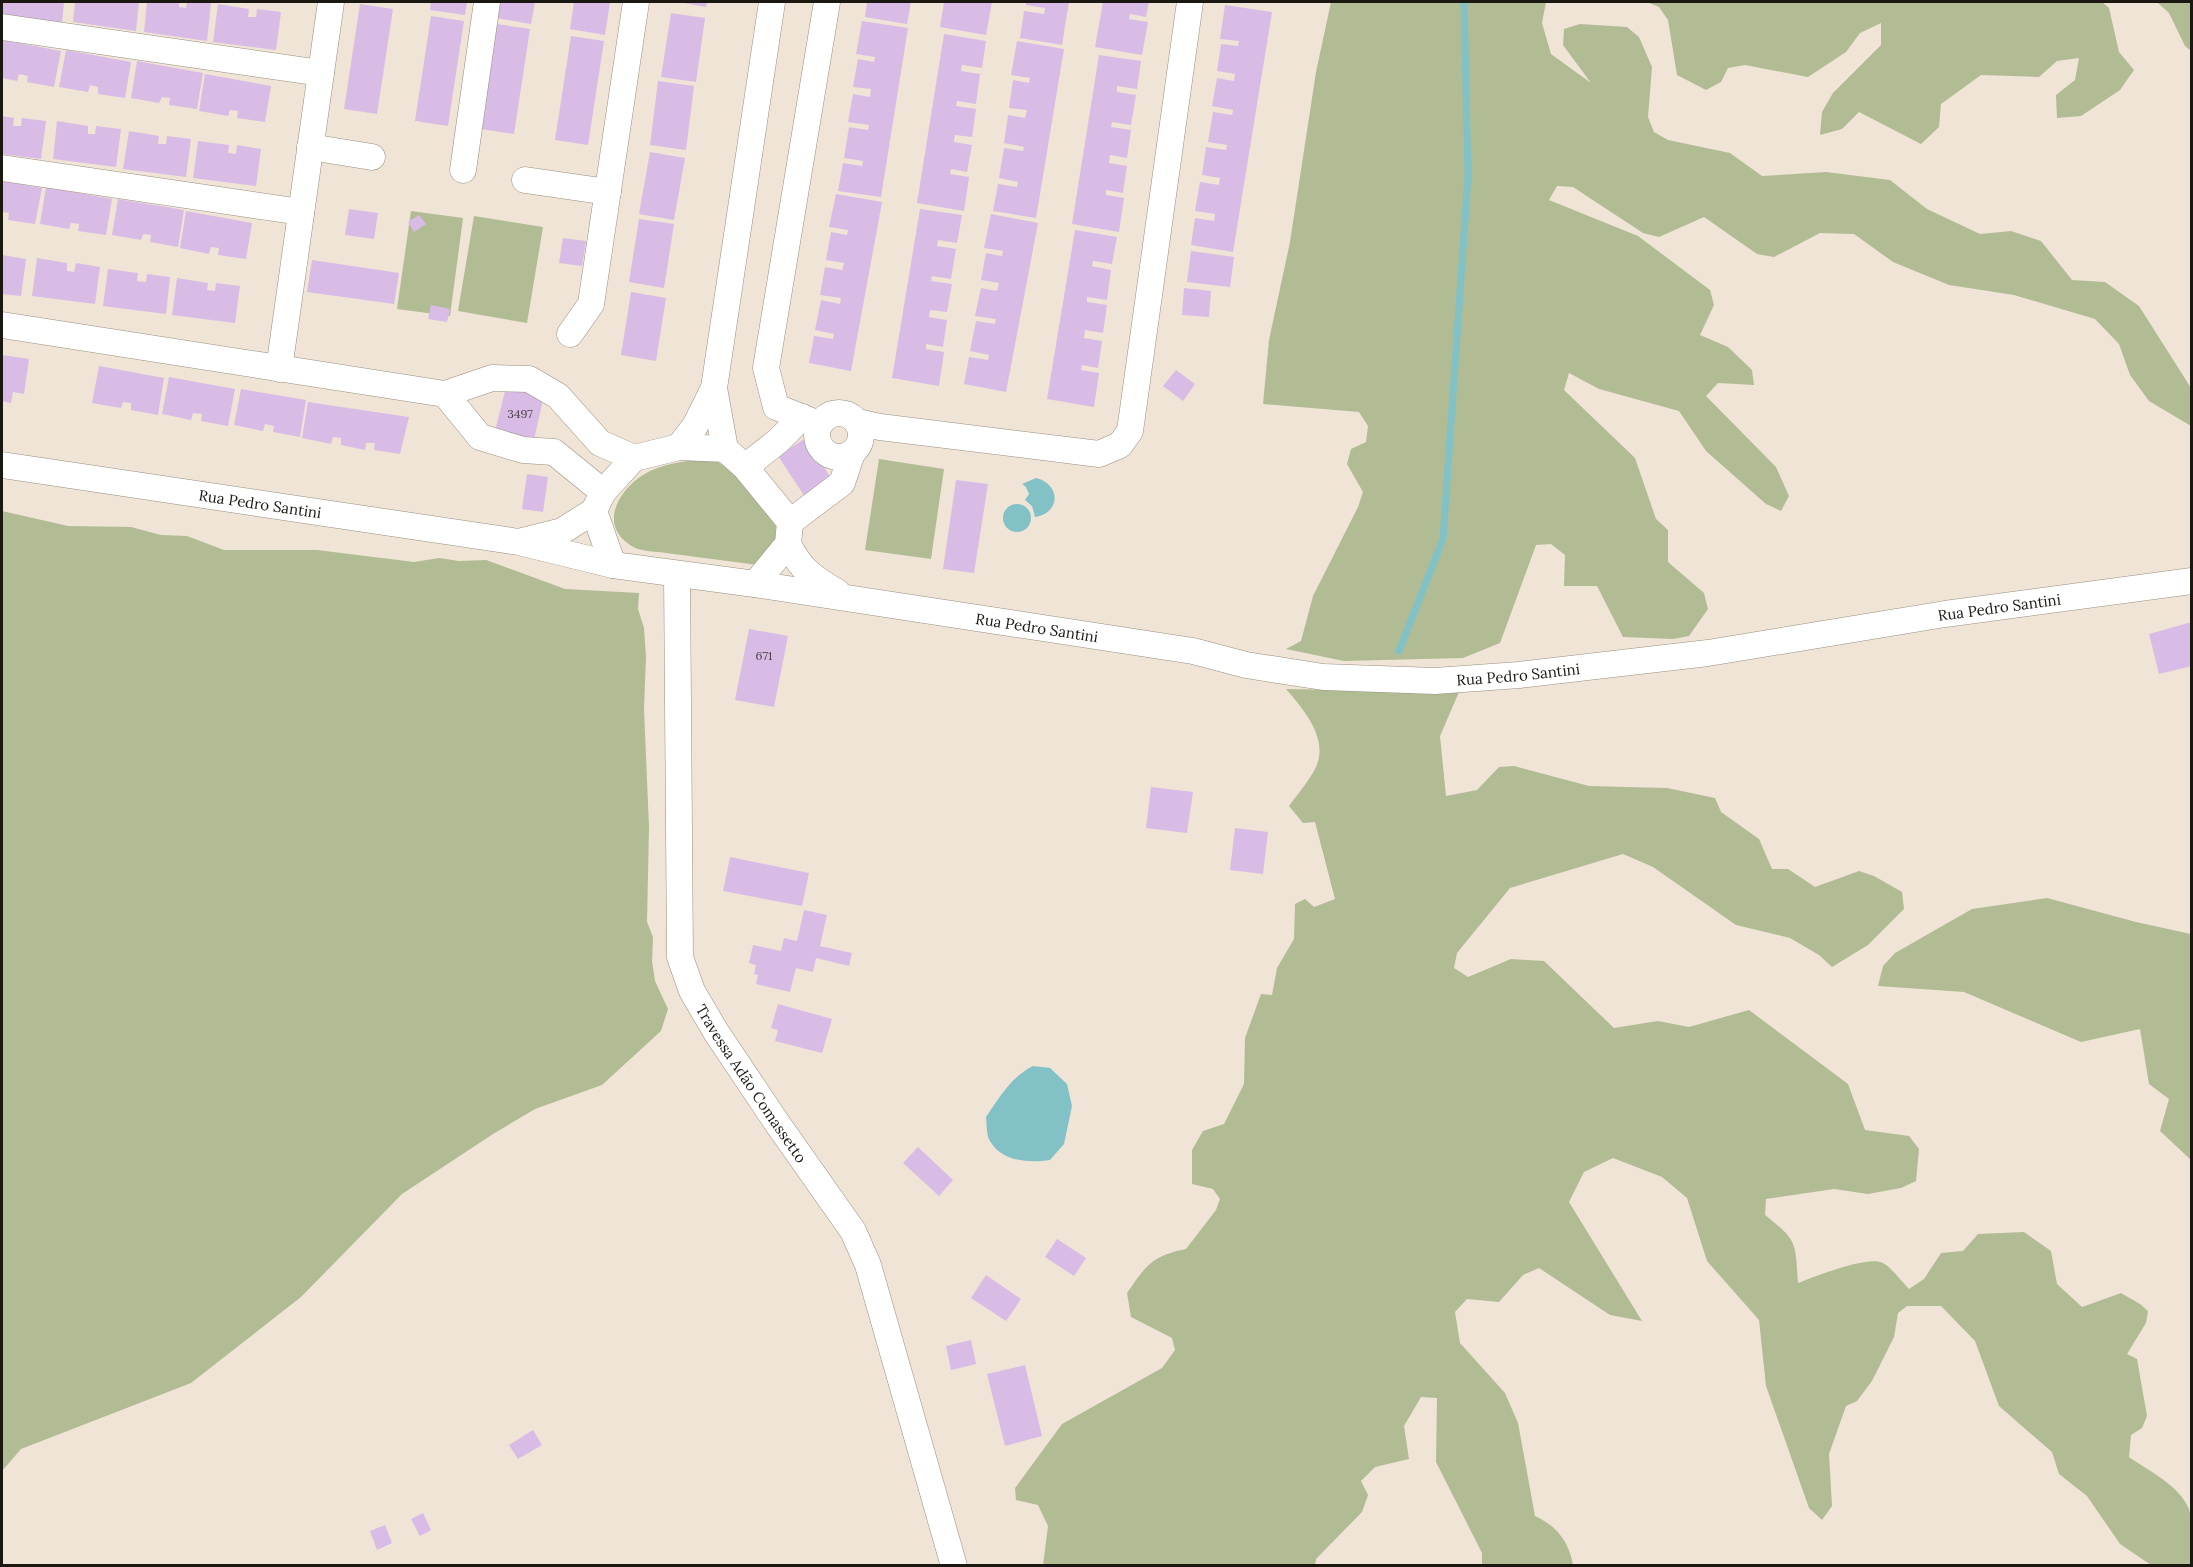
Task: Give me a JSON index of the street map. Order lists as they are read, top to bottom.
{
  "streets": {
    "street": ["Rua Pedro Santini", "Travessa Adão Comassetto"]
  },
  "crossings": [
    ["Rua Pedro Santini", "Travessa Adão Comassetto"]
  ],
  "house_numbers": ["3497", "671"]
}
